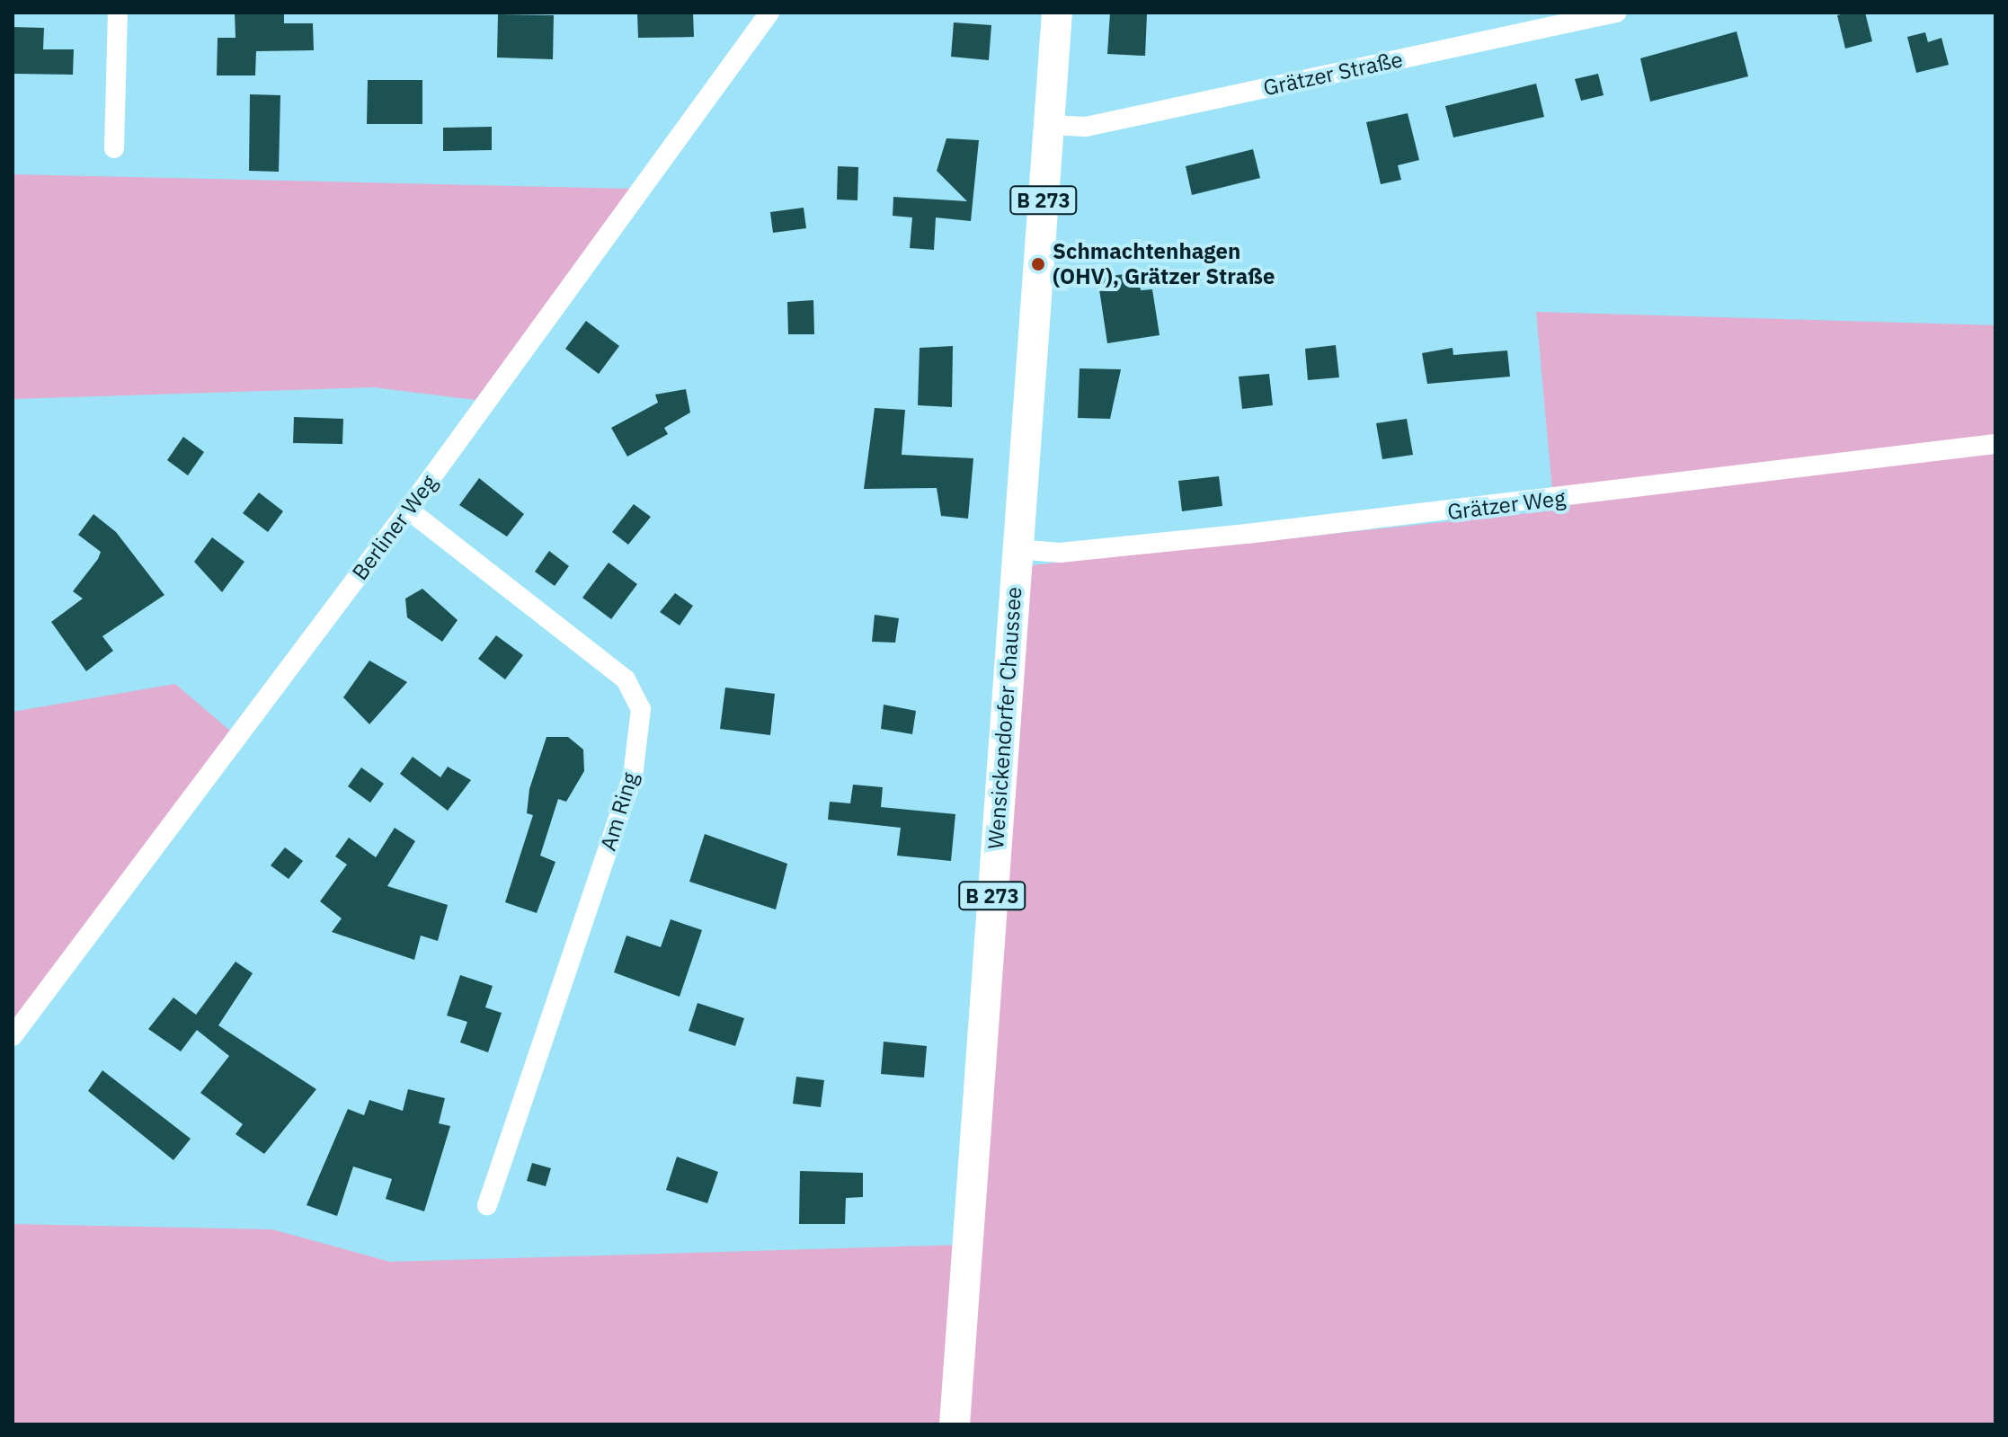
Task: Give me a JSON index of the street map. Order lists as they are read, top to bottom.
{
  "streets": {
    "main road": ["B 273", "Wensickendorfer Chaussee"],
    "street": [
      "Grätzer Straße",
      "Grätzer Weg",
      "Berliner Weg",
      "Am Ring"
    ]
  },
  "crossings": [
    ["Grätzer Straße", "Wensickendorfer Chaussee"],
    ["Grätzer Weg", "Wensickendorfer Chaussee"],
    ["Berliner Weg", "Am Ring"]
  ],
  "places": ["Schmachtenhagen (OHV), Grätzer Straße"]
}
